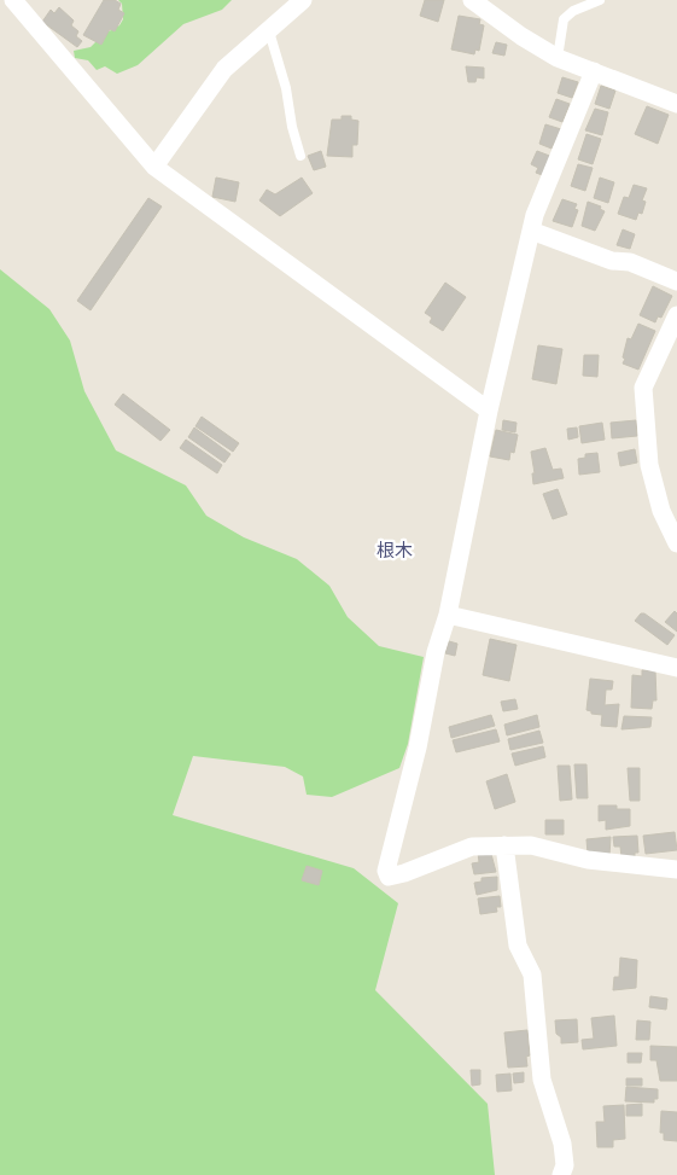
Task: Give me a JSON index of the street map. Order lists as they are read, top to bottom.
{
  "districts": ["根木"]
}
